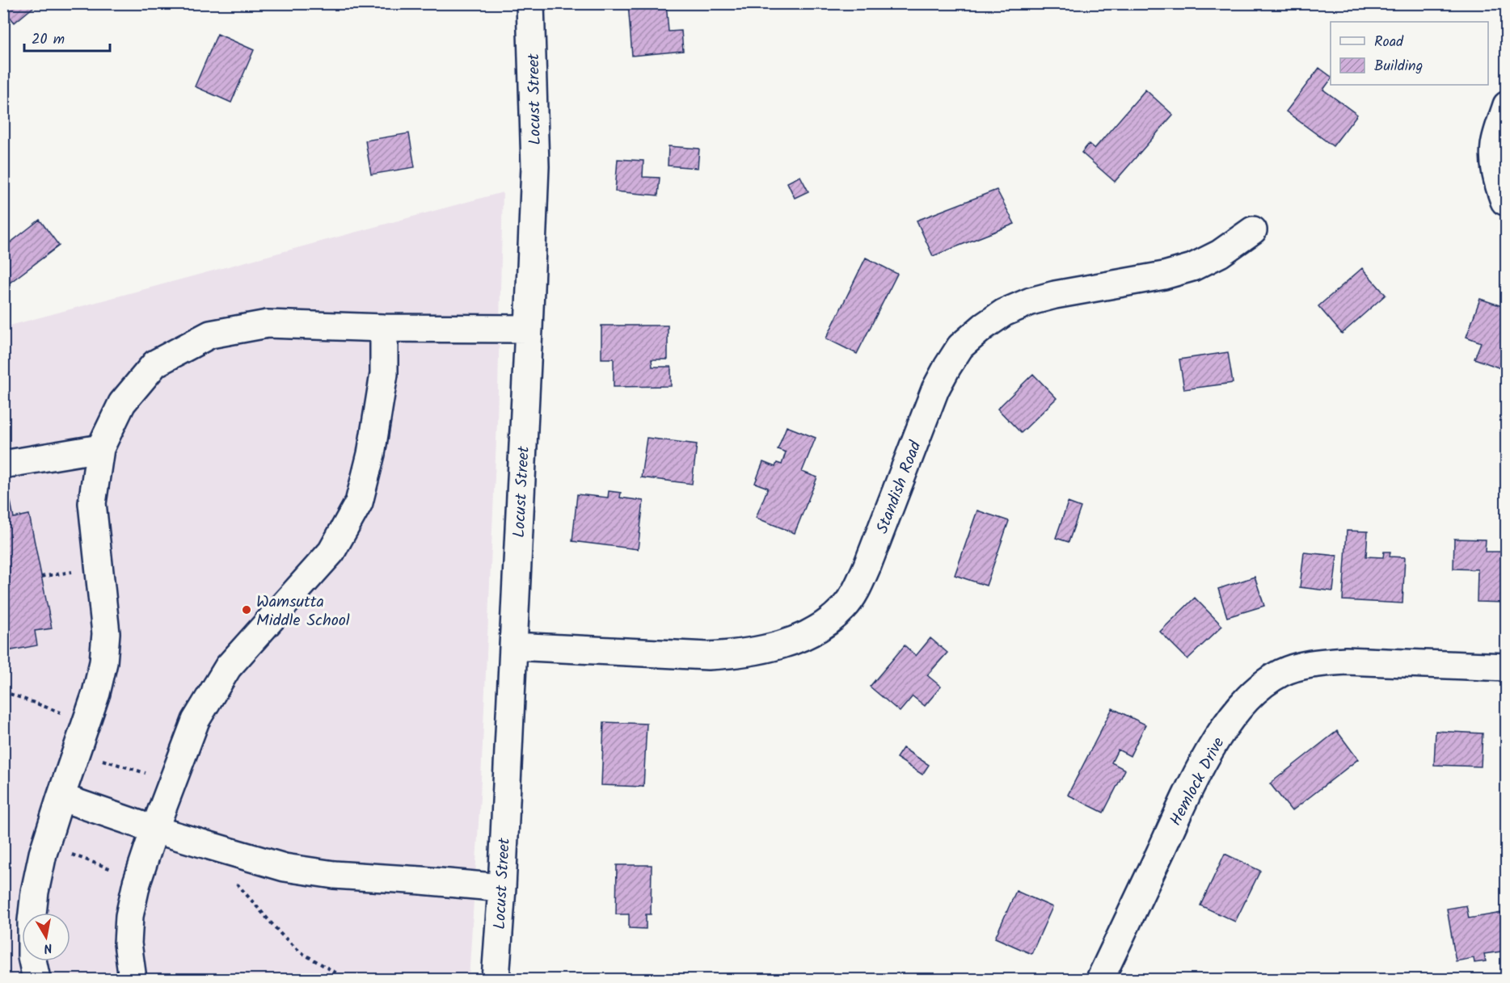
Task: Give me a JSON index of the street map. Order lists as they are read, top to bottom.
{
  "streets": {
    "street": ["Locust Street", "Standish Road", "Hemlock Drive"]
  },
  "crossings": [
    ["Locust Street", "Standish Road"]
  ],
  "places": ["Wamsutta Middle School"],
  "legend": ["Road", "Building"],
  "scale_bar": "20 m",
  "north": "bottom"
}
